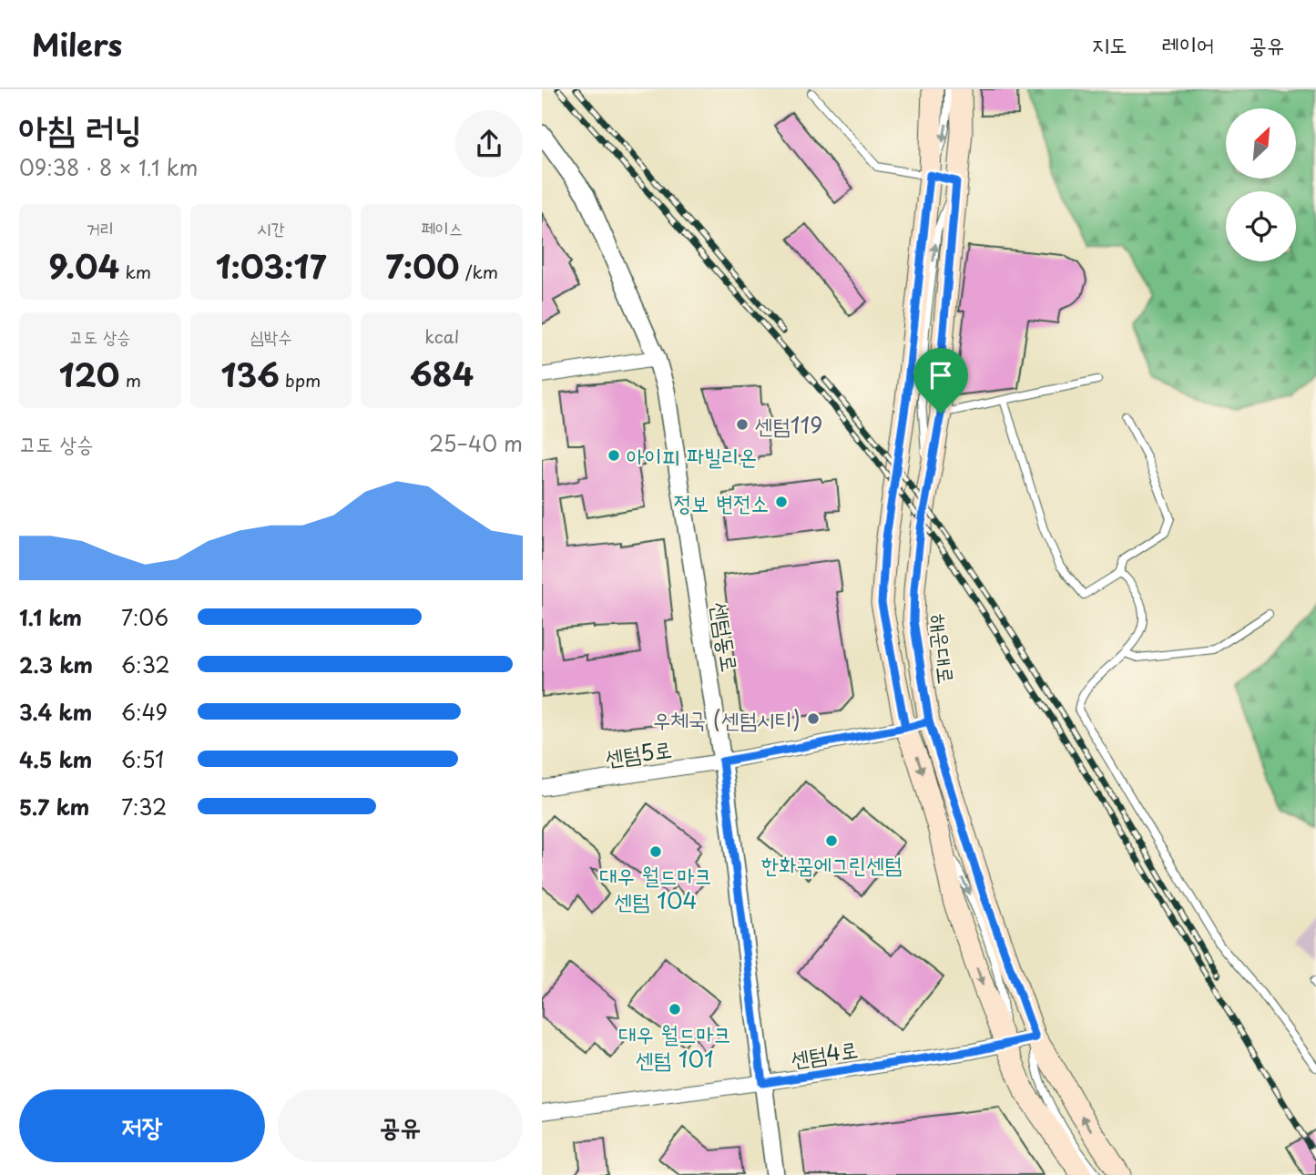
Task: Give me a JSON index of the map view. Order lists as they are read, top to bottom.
{
  "streets": {
    "main road": ["해운대로"],
    "street": ["센텀동로", "센텀5로", "센텀4로"]
  },
  "crossings": [
    ["센텀동로", "센텀5로"],
    ["센텀동로", "센텀4로"],
    ["해운대로", "센텀5로"],
    ["해운대로", "센텀4로"]
  ],
  "places": [
    "센텀119",
    "아이피 파빌리온",
    "정보 변전소",
    "우체국 (센텀시티)",
    "한화꿈에그린센텀",
    "대우 월드마크 센텀 104",
    "대우 월드마크 센텀 101"
  ],
  "north": "top right",
  "page": {
    "header": "Milers",
    "nav": ["지도", "레이어", "공유"],
    "heading": ["아침 러닝", "09:38 · 8 × 1.1 km"],
    "stats": [
      ["거리", "9.04 km"],
      ["시간", "1:03:17"],
      ["페이스", "7:00 /km"],
      ["고도 상승", "120 m"],
      ["심박수", "136 bpm"],
      ["kcal", "684"]
    ],
    "chart": ["고도 상승", "25–40 m"],
    "list": [
      {
        "name": "1.1 km",
        "note": "7:06"
      },
      {
        "name": "2.3 km",
        "note": "6:32"
      },
      {
        "name": "3.4 km",
        "note": "6:49"
      },
      {
        "name": "4.5 km",
        "note": "6:51"
      },
      {
        "name": "5.7 km",
        "note": "7:32"
      }
    ],
    "buttons": ["저장", "공유"]
  }
}
